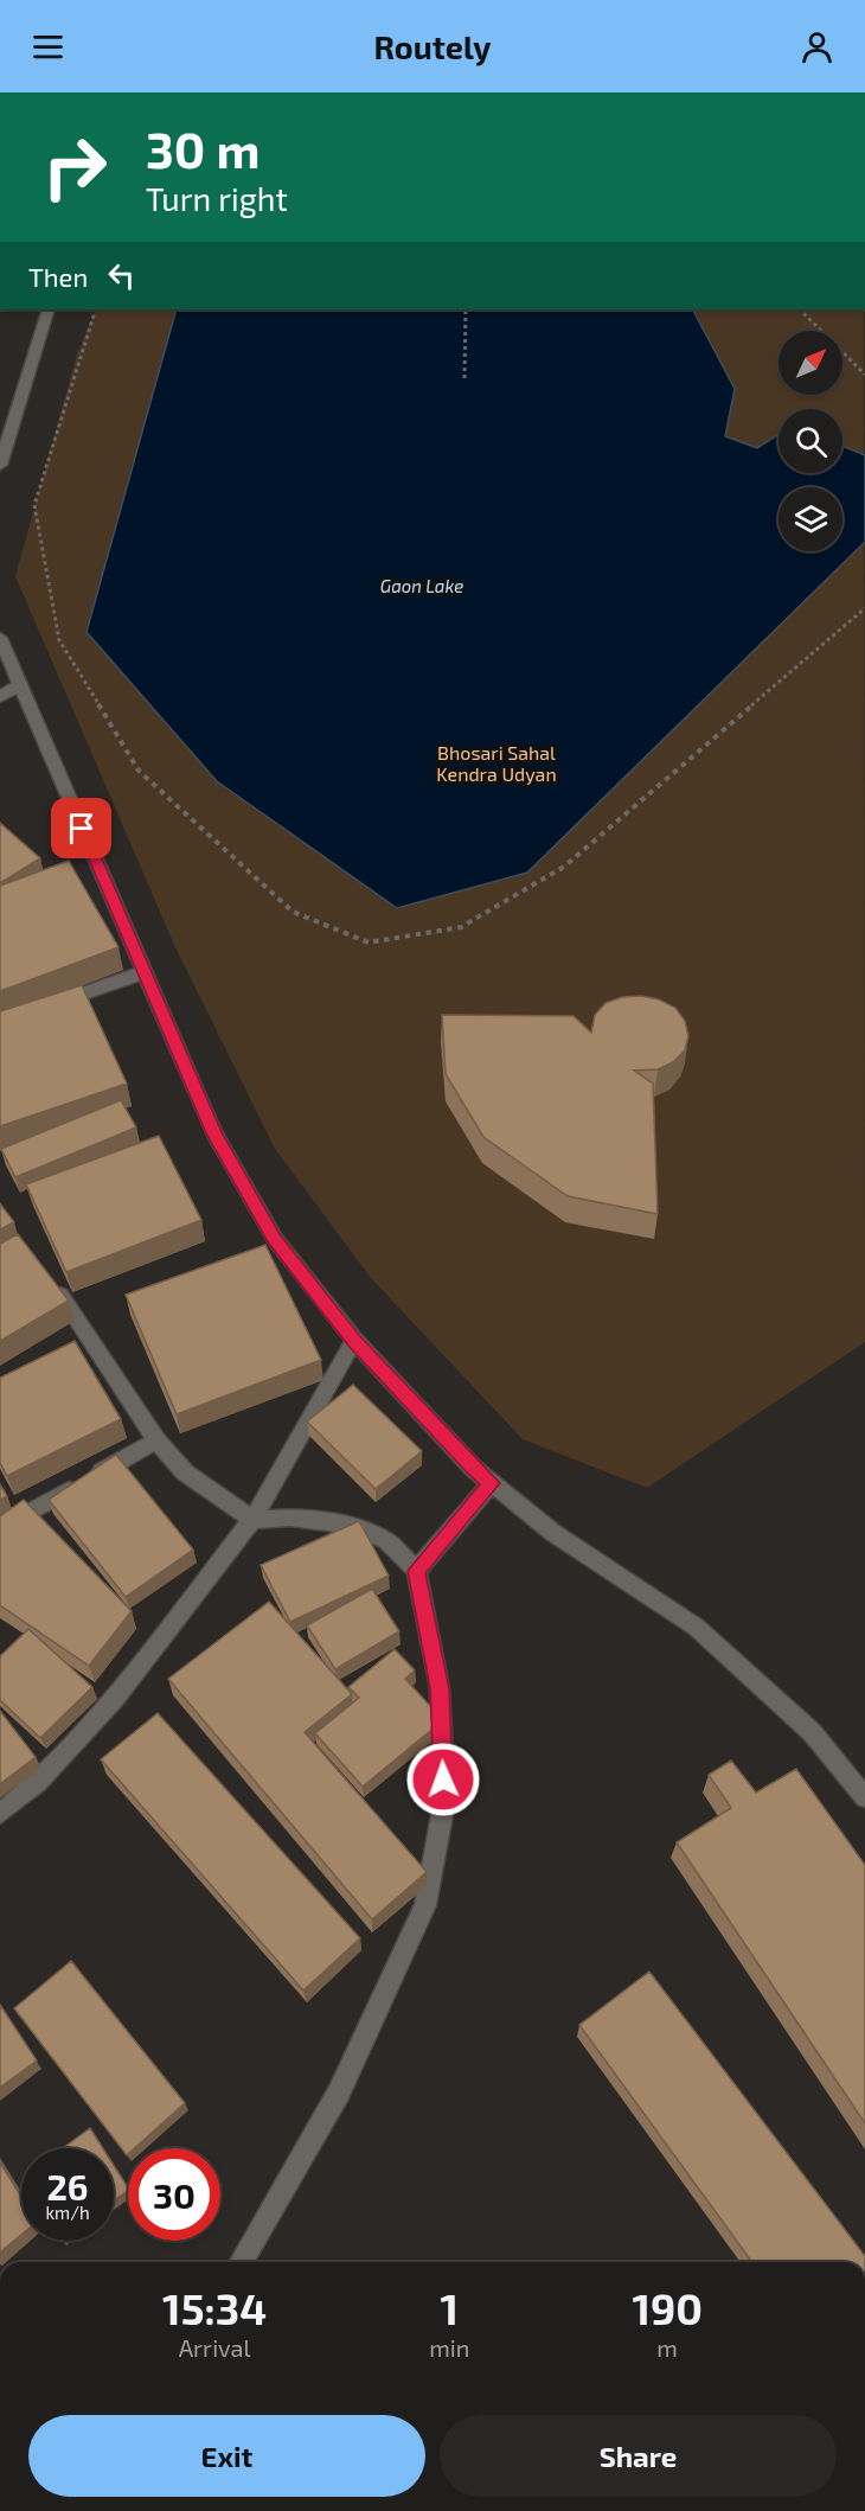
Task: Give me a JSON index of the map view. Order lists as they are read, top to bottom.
{
  "water": ["Gaon Lake"],
  "parks": ["Bhosari Sahal Kendra Udyan"],
  "north": "top right",
  "page": {
    "header": "Routely",
    "turn": ["30 m", "Turn right"],
    "then": "Then",
    "speed": "26 km/h",
    "limit": "30",
    "eta": [
      "15:34",
      "Arrival",
      "1",
      "min",
      "190",
      "m"
    ],
    "buttons": ["Exit", "Share"]
  }
}
